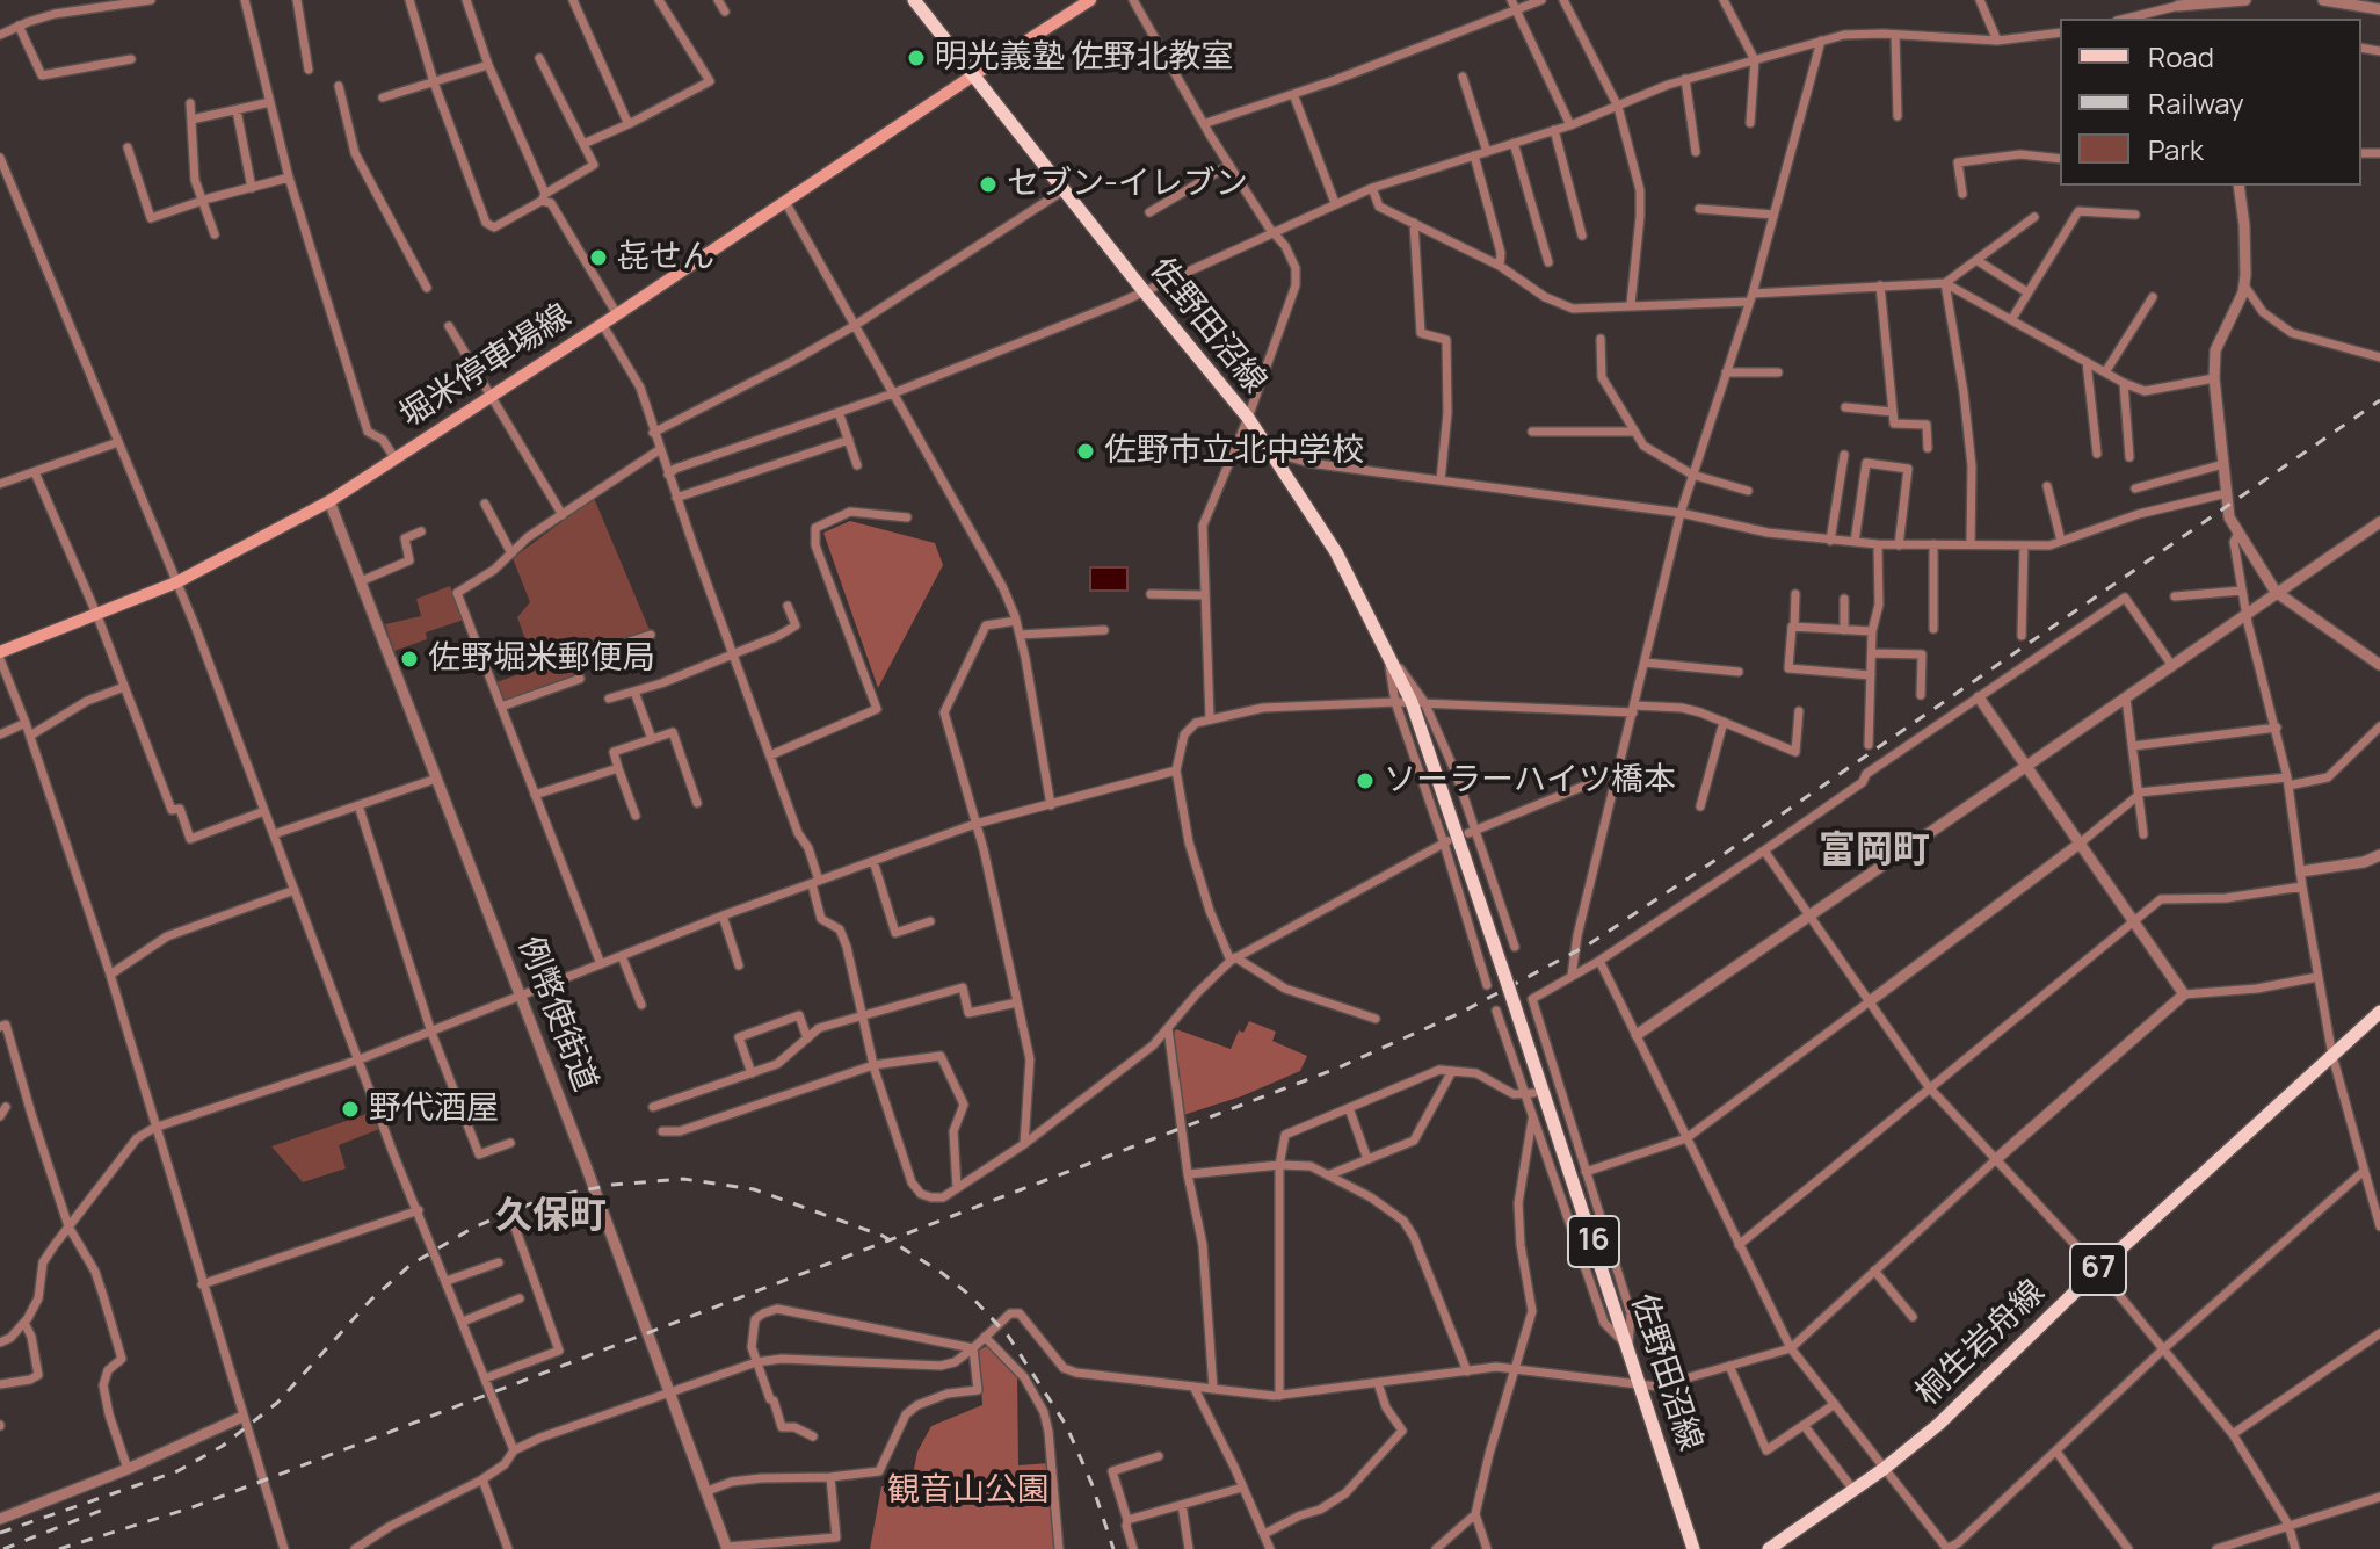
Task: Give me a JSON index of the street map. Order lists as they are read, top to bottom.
{
  "streets": {
    "main road": [
      "佐野田沼線",
      "堀米停車場線",
      "16",
      "67",
      "桐生岩舟線"
    ],
    "street": ["例幣使街道"]
  },
  "crossings": [
    ["佐野田沼線", "堀米停車場線"],
    ["堀米停車場線", "例幣使街道"]
  ],
  "districts": ["富岡町", "久保町"],
  "parks": ["観音山公園"],
  "places": [
    "明光義塾 佐野北教室",
    "セブン-イレブン",
    "㐂せん",
    "佐野市立北中学校",
    "佐野堀米郵便局",
    "ソーラーハイツ橋本",
    "野代酒屋"
  ],
  "legend": ["Road", "Railway", "Park"]
}
